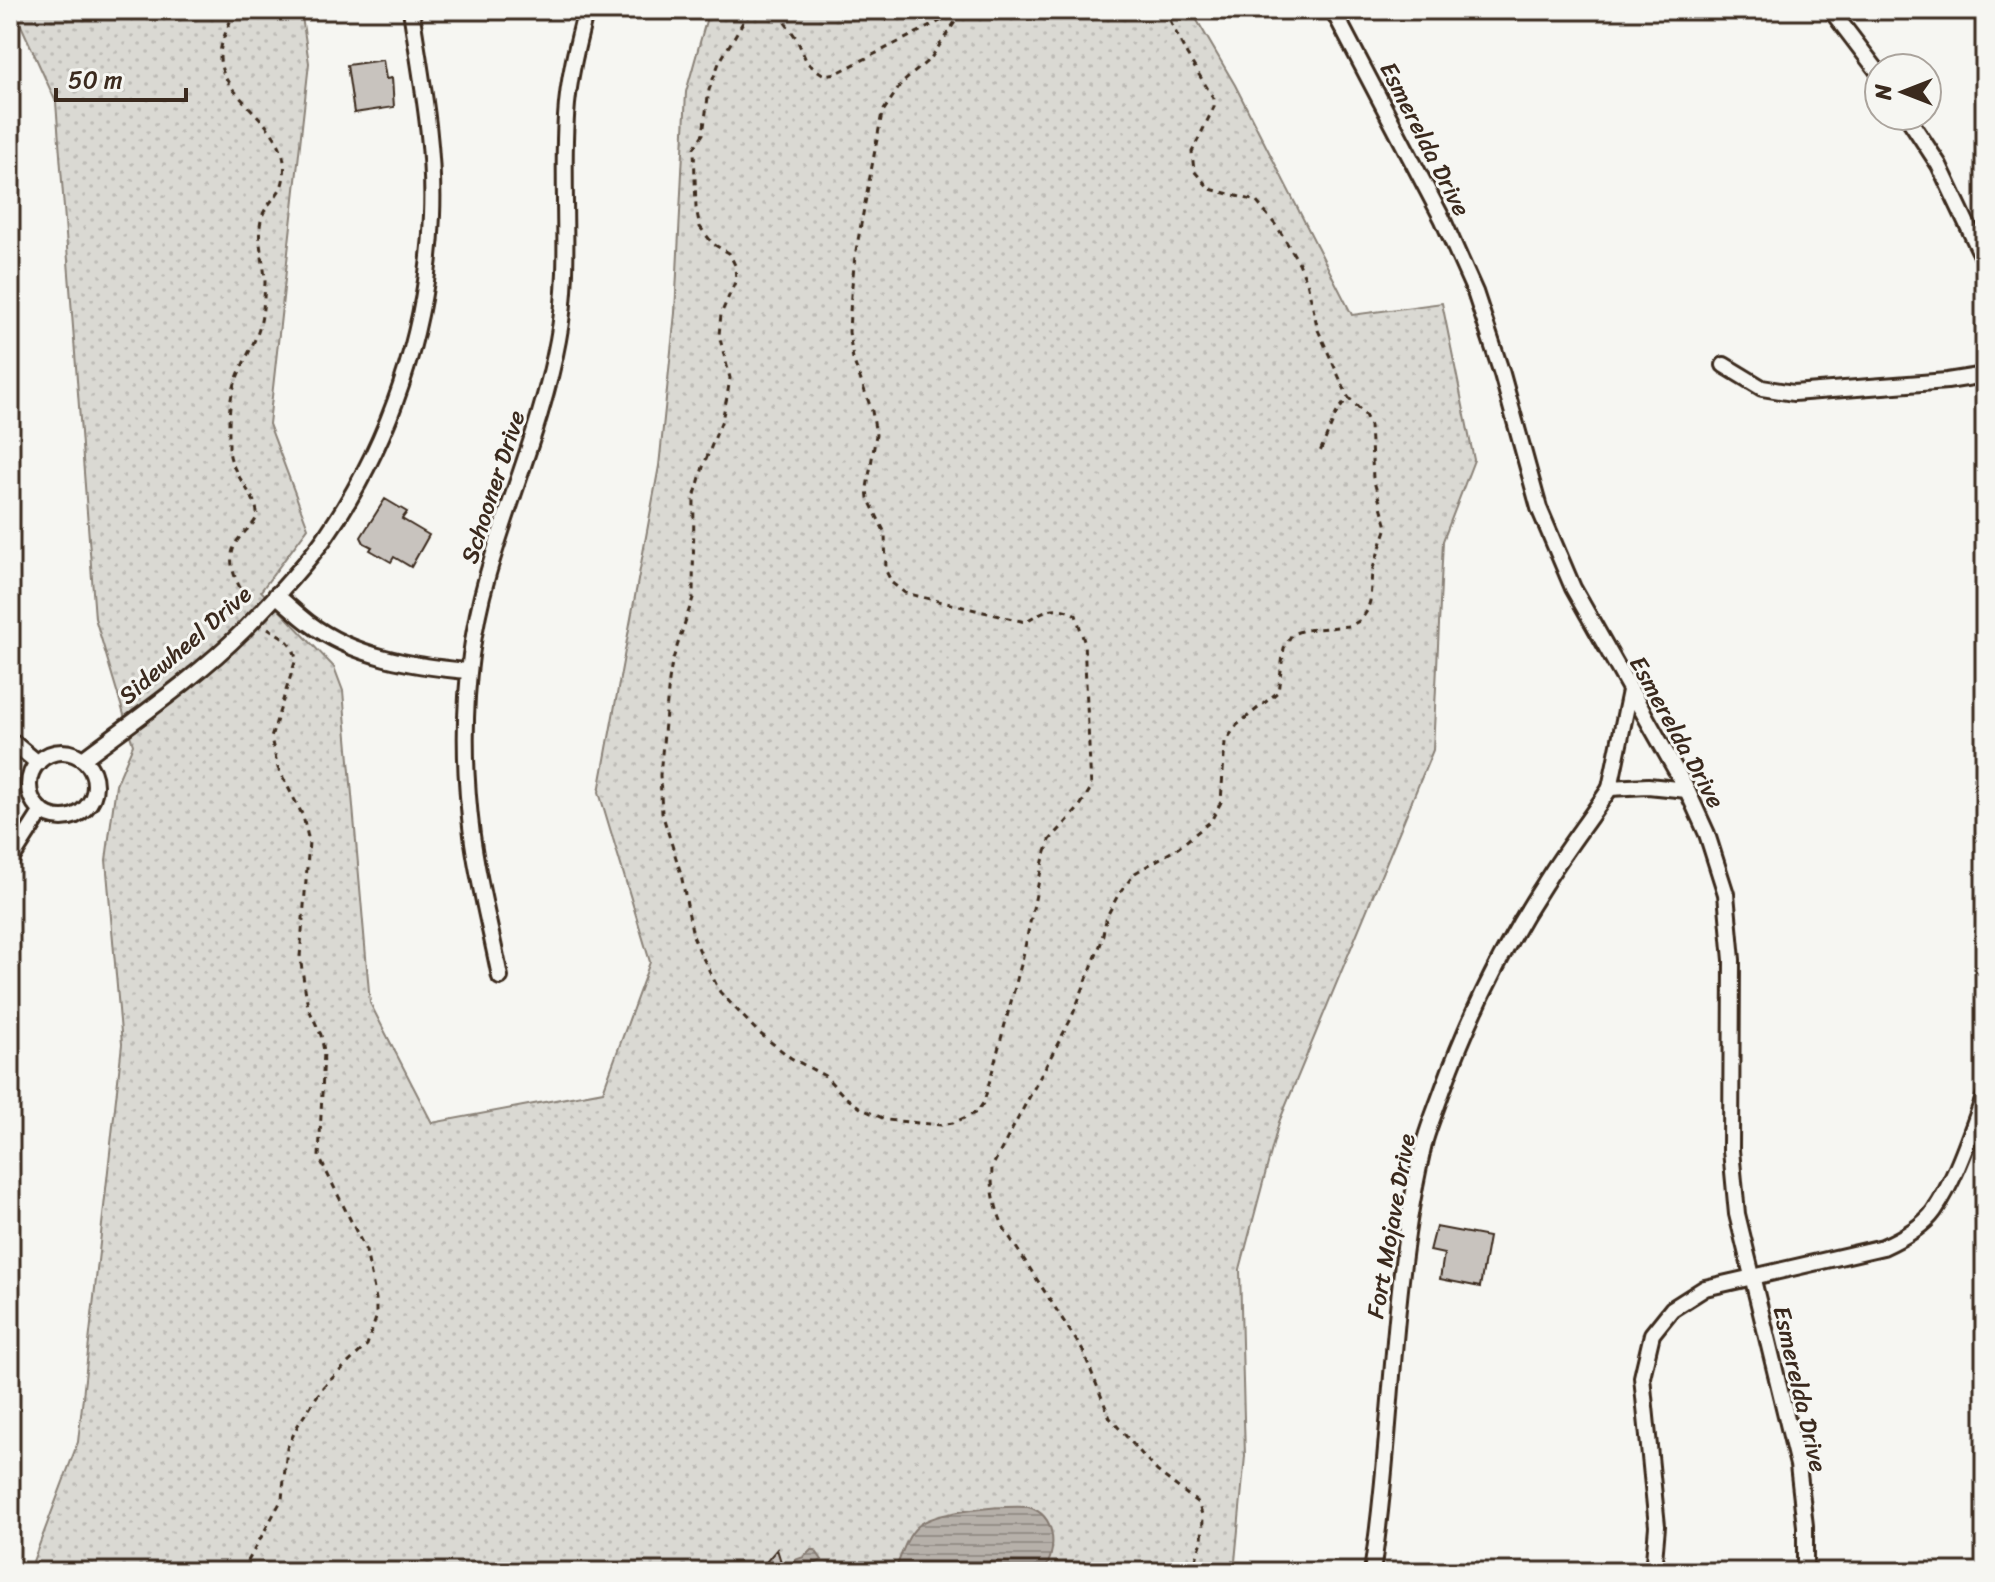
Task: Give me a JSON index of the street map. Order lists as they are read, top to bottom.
{
  "streets": {
    "street": [
      "Esmerelda Drive",
      "Schooner Drive",
      "Sidewheel Drive",
      "Fort Mojave Drive"
    ]
  },
  "scale_bar": "50 m",
  "north": "left"
}
